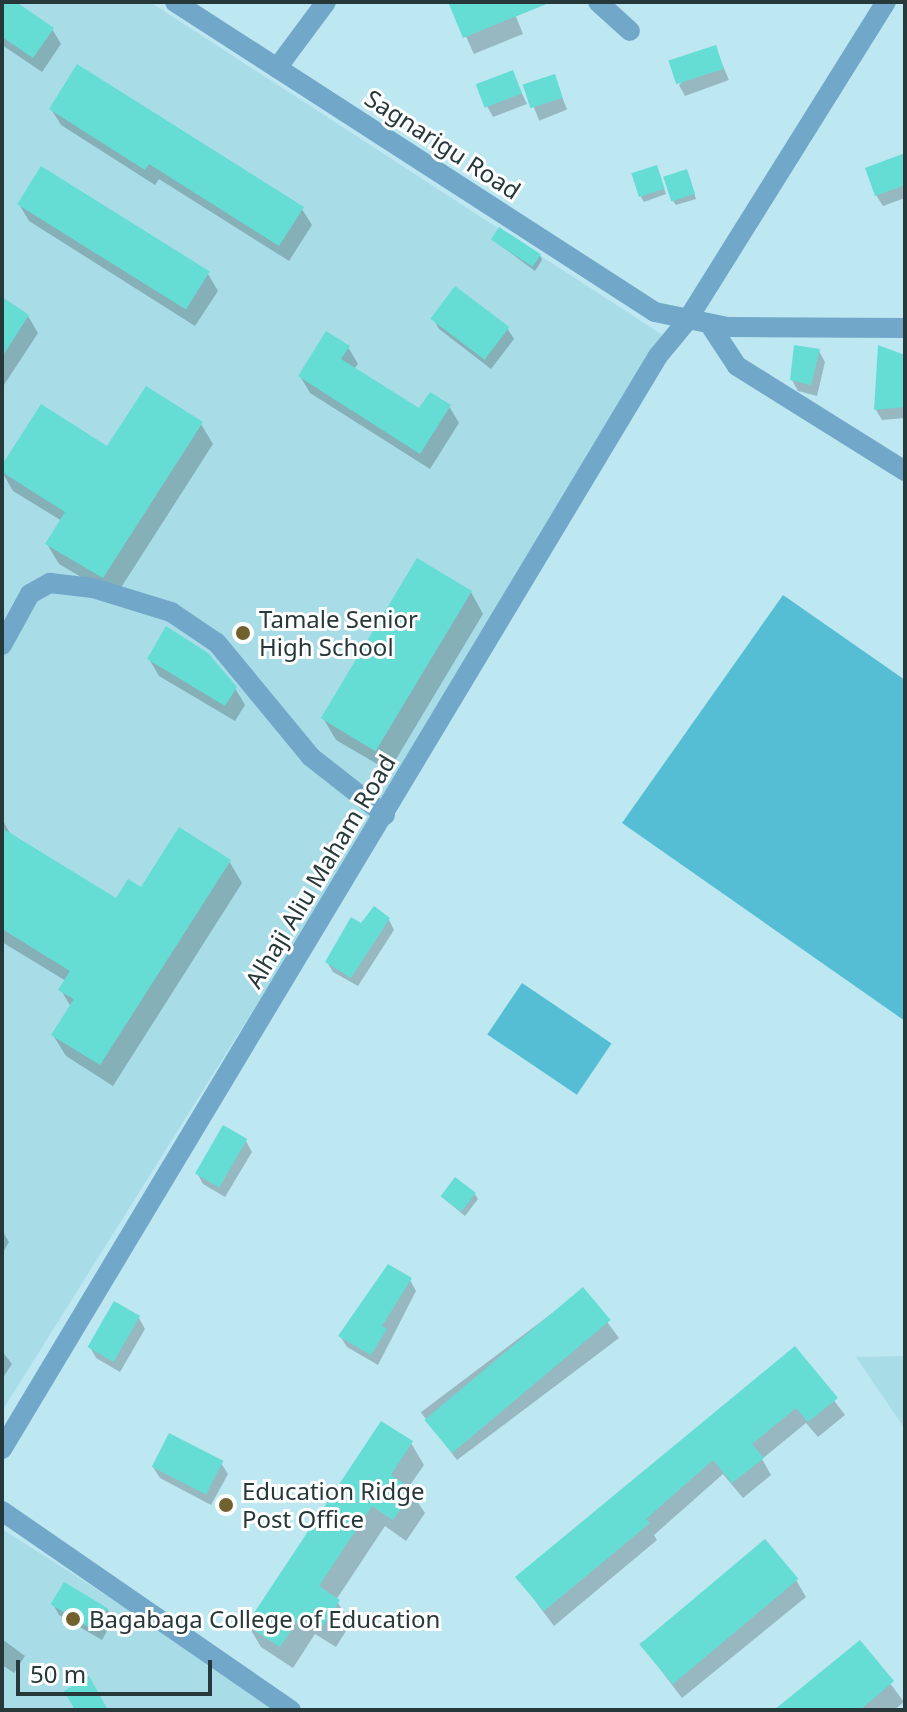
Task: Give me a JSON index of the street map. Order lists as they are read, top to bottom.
{
  "streets": {
    "street": ["Sagnarigu Road", "Alhaji Aliu Maham Road"]
  },
  "crossings": [
    ["Sagnarigu Road", "Alhaji Aliu Maham Road"]
  ],
  "places": ["Tamale Senior High School", "Education Ridge Post Office", "Bagabaga College of Education"],
  "scale_bar": "50 m"
}
